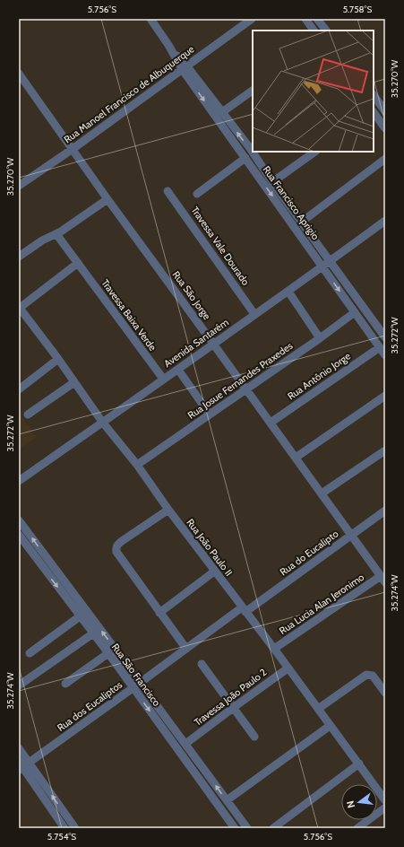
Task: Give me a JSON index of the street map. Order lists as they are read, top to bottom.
{
  "streets": {
    "street": [
      "Rua Manoel Francisco de Albuquerque",
      "Rua Francisco Aprigio",
      "Travessa Vale Dourado",
      "Rua São Jorge",
      "Travessa Baixa Verde",
      "Avenida Santarém",
      "Rua Antônio Jorge",
      "Rua Josue Fernandes Praxedes",
      "Rua João Paulo II",
      "Rua do Eucalipto",
      "Rua Lucia Alan Jeronimo",
      "Rua São Francisco",
      "Travessa João Paulo 2",
      "Rua dos Eucaliptos"
    ]
  },
  "crossings": [
    ["Rua Manoel Francisco de Albuquerque", "Rua Francisco Aprigio"],
    ["Rua Manoel Francisco de Albuquerque", "Rua São Jorge"],
    ["Rua Francisco Aprigio", "Avenida Santarém"],
    ["Rua Francisco Aprigio", "Rua Antônio Jorge"],
    ["Rua Francisco Aprigio", "Rua Josue Fernandes Praxedes"],
    ["Travessa Vale Dourado", "Avenida Santarém"],
    ["Rua São Jorge", "Avenida Santarém"],
    ["Rua São Jorge", "Rua Antônio Jorge"],
    ["Rua São Jorge", "Rua Josue Fernandes Praxedes"],
    ["Rua São Jorge", "Rua do Eucalipto"],
    ["Rua São Jorge", "Rua Lucia Alan Jeronimo"],
    ["Travessa Baixa Verde", "Avenida Santarém"],
    ["Avenida Santarém", "Rua João Paulo II"],
    ["Rua Josue Fernandes Praxedes", "Rua João Paulo II"],
    ["Rua João Paulo II", "Rua do Eucalipto"],
    ["Rua João Paulo II", "Rua Lucia Alan Jeronimo"],
    ["Rua João Paulo II", "Travessa João Paulo 2"],
    ["Rua João Paulo II", "Rua dos Eucaliptos"],
    ["Rua do Eucalipto", "Rua dos Eucaliptos"],
    ["Rua São Francisco", "Travessa João Paulo 2"],
    ["Rua São Francisco", "Rua dos Eucaliptos"]
  ],
  "north": "left",
  "coordinates": [
    "5.756°S",
    "5.758°S",
    "35.270°W",
    "35.272°W",
    "35.274°W",
    "5.754°S"
  ]
}
